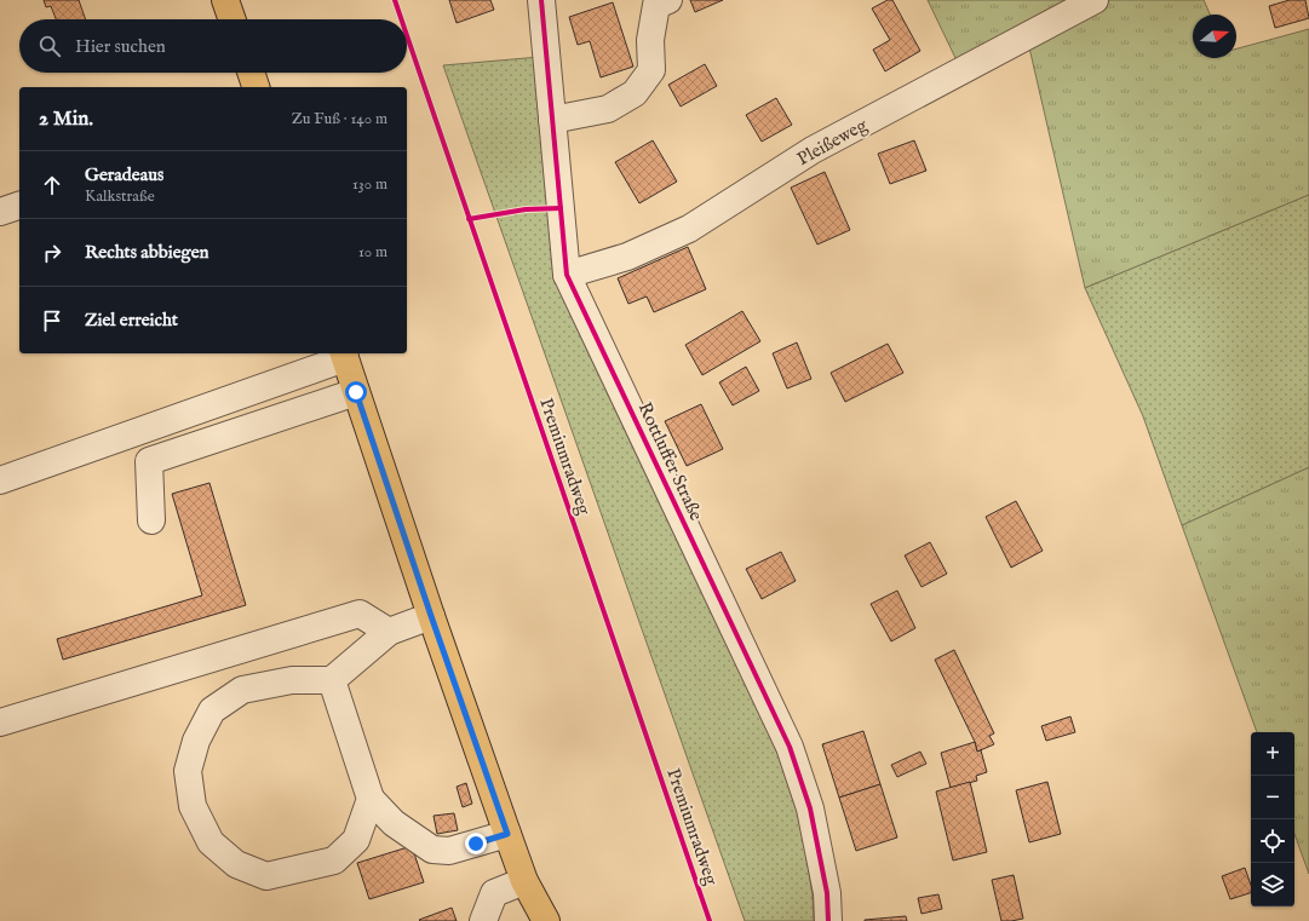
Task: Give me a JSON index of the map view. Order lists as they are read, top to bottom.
{
  "streets": {
    "street": ["Pleißeweg", "Rottluffer Straße"],
    "cycle path": ["Premiumradweg"]
  },
  "crossings": [
    ["Pleißeweg", "Rottluffer Straße"]
  ],
  "north": "right",
  "page": {
    "search": "Hier suchen",
    "heading": ["2 Min.", "Zu Fuß · 140 m"],
    "list": [
      ["Geradeaus", "Kalkstraße", "130 m"],
      ["Rechts abbiegen", "10 m"],
      "Ziel erreicht"
    ],
    "map_buttons": ["+", "−"]
  }
}
